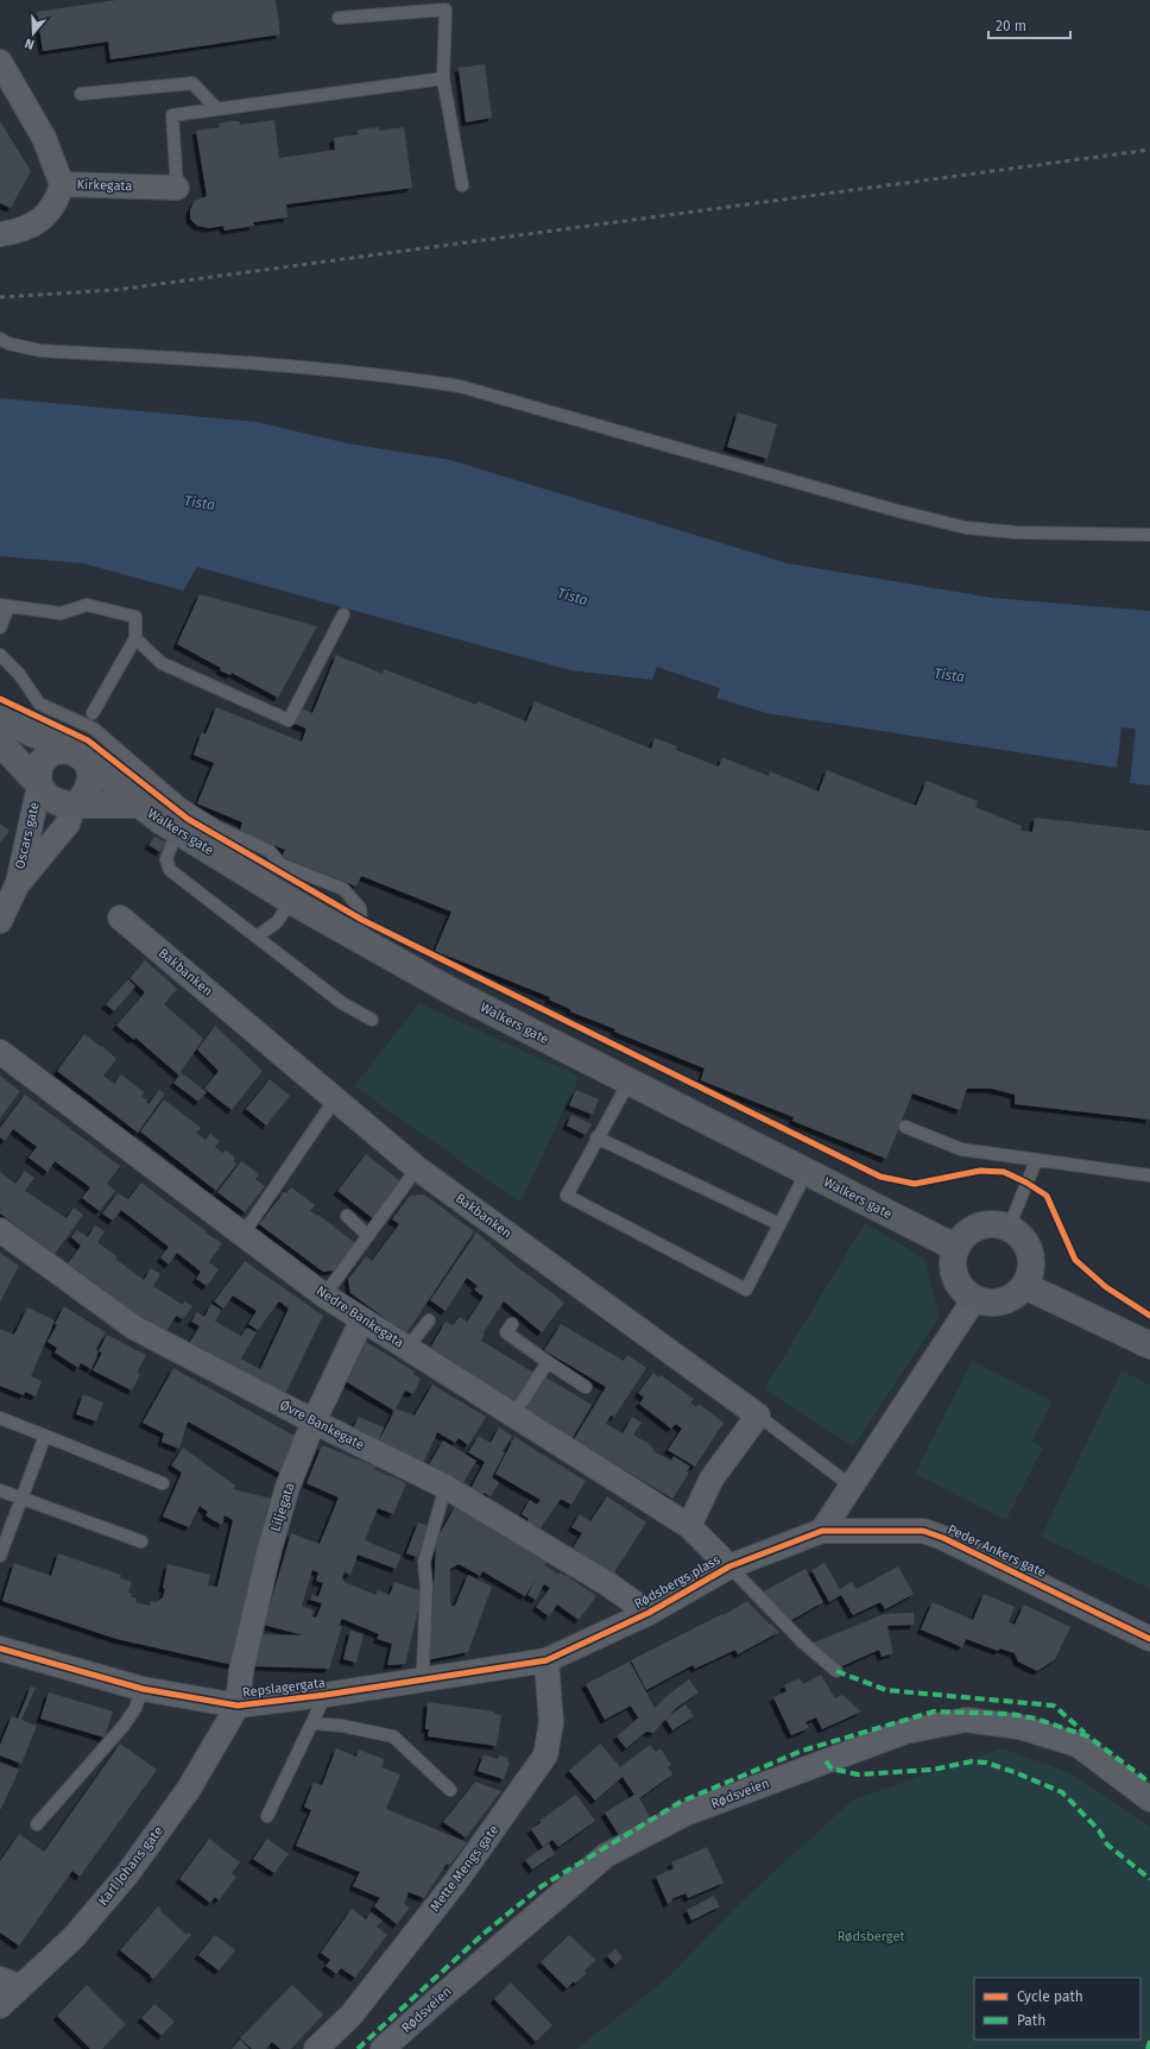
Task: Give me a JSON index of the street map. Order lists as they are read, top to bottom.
{
  "streets": {
    "street": [
      "Kirkegata",
      "Walkers gate",
      "Oscars gate",
      "Bakbanken",
      "Nedre Bankegata",
      "Øvre Bankegate",
      "Liljegata",
      "Peder Ankers gate",
      "Rødsbergs plass",
      "Repslagergata",
      "Rødsveien",
      "Karl Johans gate",
      "Mette Mengs gate"
    ]
  },
  "crossings": [
    ["Walkers gate", "Oscars gate"],
    ["Nedre Bankegata", "Liljegata"],
    ["Nedre Bankegata", "Rødsbergs plass"],
    ["Øvre Bankegate", "Liljegata"],
    ["Øvre Bankegate", "Rødsbergs plass"],
    ["Liljegata", "Repslagergata"],
    ["Liljegata", "Karl Johans gate"],
    ["Peder Ankers gate", "Rødsbergs plass"],
    ["Rødsbergs plass", "Repslagergata"],
    ["Rødsbergs plass", "Mette Mengs gate"],
    ["Repslagergata", "Karl Johans gate"],
    ["Repslagergata", "Mette Mengs gate"]
  ],
  "water": ["Tista"],
  "parks": ["Rødsberget"],
  "legend": ["Cycle path", "Path"],
  "scale_bar": "20 m",
  "north": "bottom"
}
